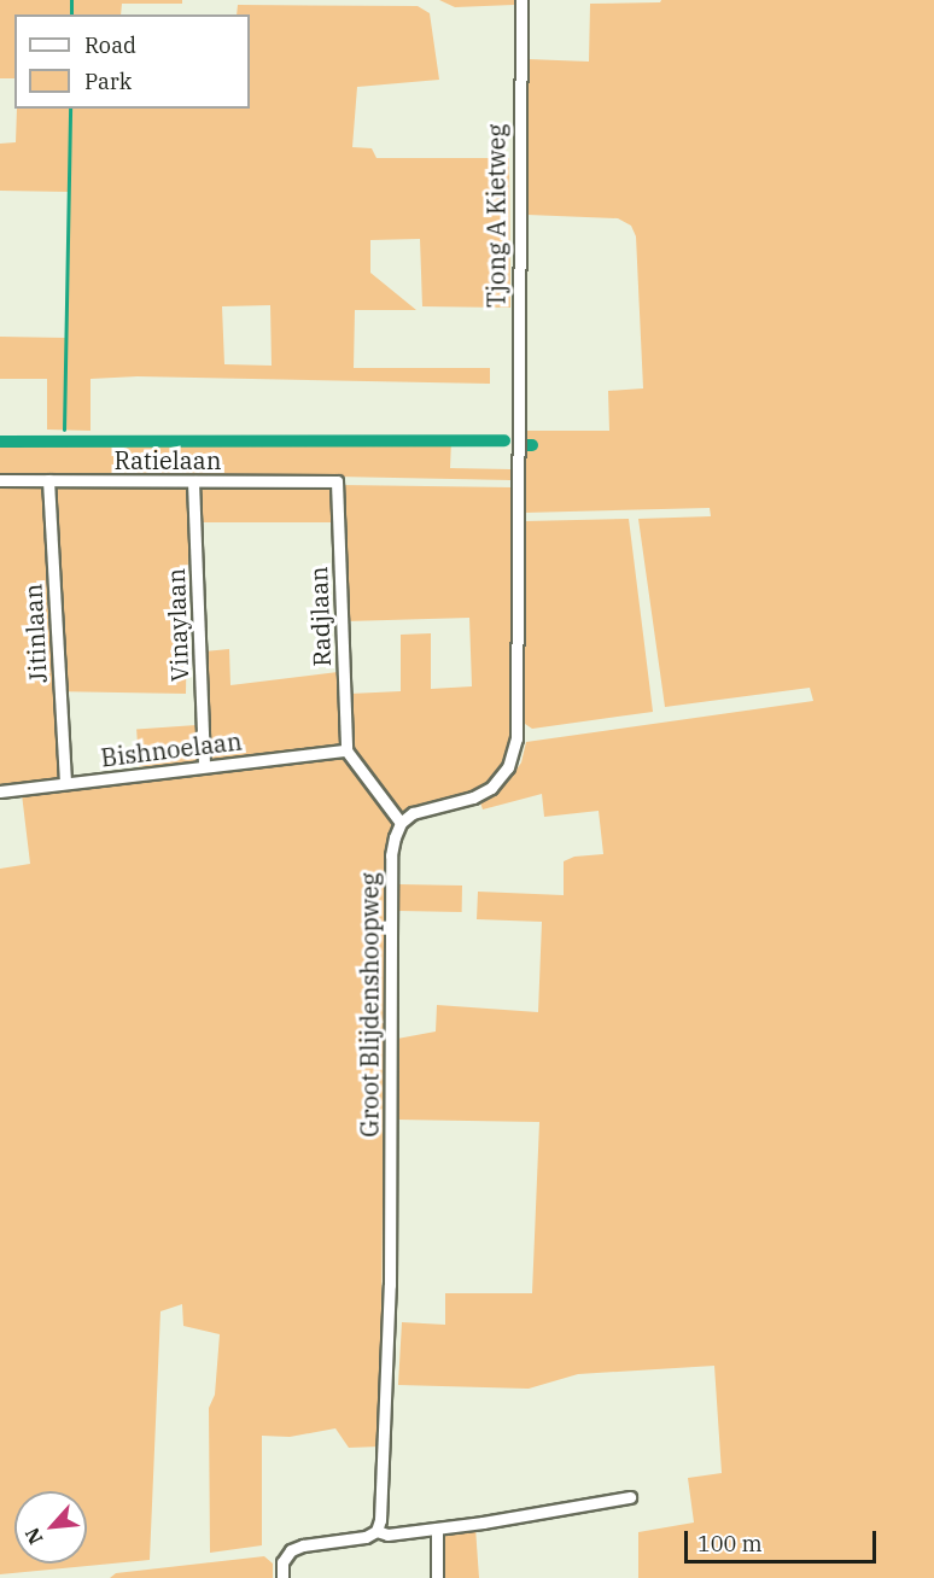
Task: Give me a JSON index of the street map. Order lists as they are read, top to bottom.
{
  "streets": {
    "street": [
      "Tjong A Kietweg",
      "Ratielaan",
      "Radjlaan",
      "Vinaylaan",
      "Jitinlaan",
      "Bishnoelaan",
      "Groot Blijdenshoopweg"
    ]
  },
  "crossings": [
    ["Tjong A Kietweg", "Groot Blijdenshoopweg"],
    ["Ratielaan", "Radjlaan"],
    ["Ratielaan", "Vinaylaan"],
    ["Ratielaan", "Jitinlaan"],
    ["Radjlaan", "Bishnoelaan"],
    ["Vinaylaan", "Bishnoelaan"],
    ["Jitinlaan", "Bishnoelaan"]
  ],
  "legend": ["Road", "Park"],
  "scale_bar": "100 m",
  "north": "bottom left"
}
